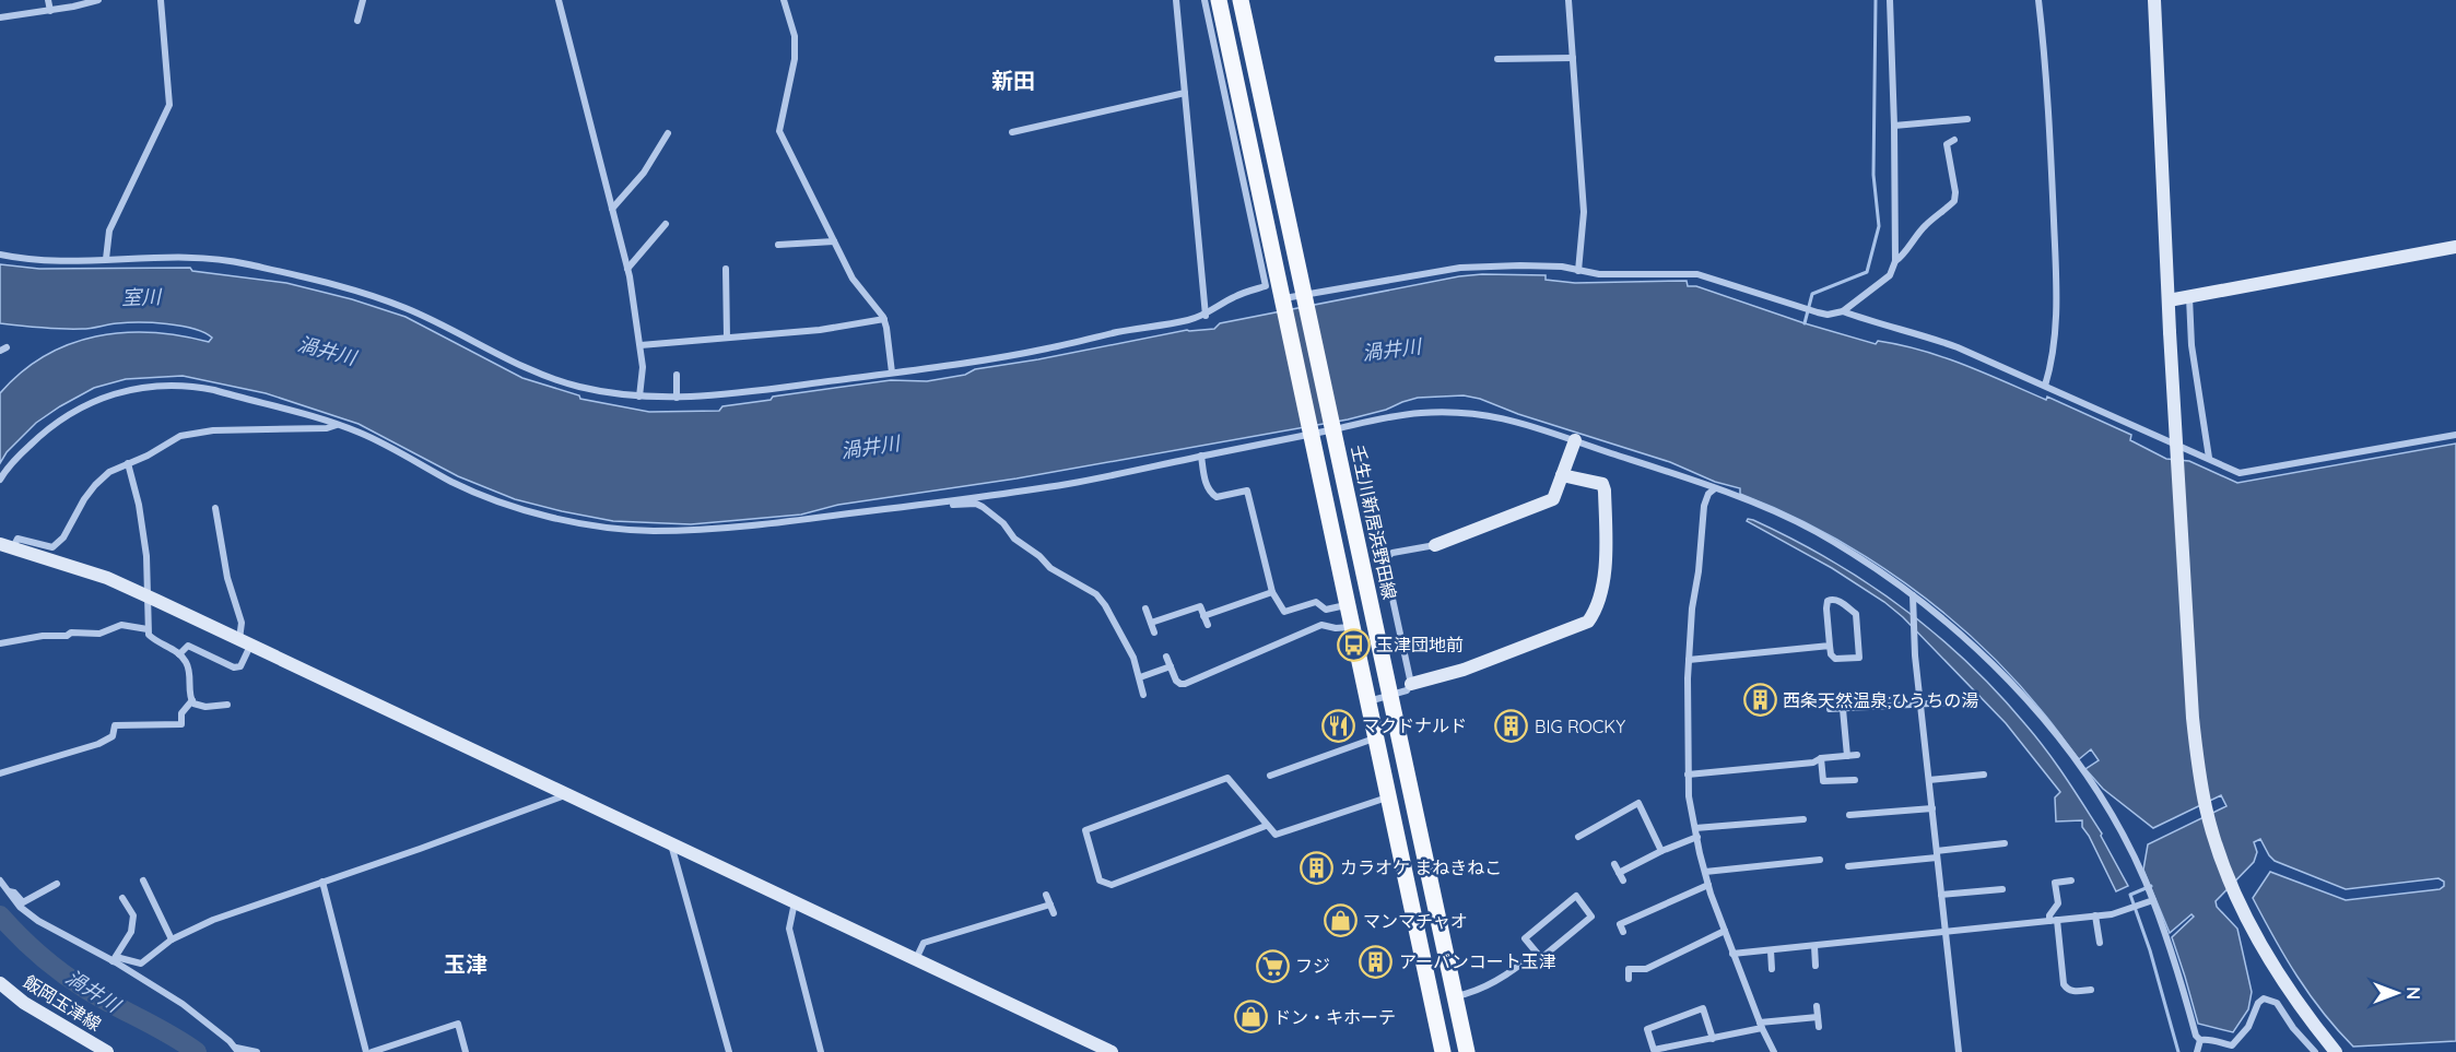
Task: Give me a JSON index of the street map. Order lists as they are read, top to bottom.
{
  "streets": {
    "main road": ["壬生川新居浜野田線"],
    "street": ["飯岡玉津線"]
  },
  "districts": ["新田", "玉津"],
  "water": ["室川", "渦井川"],
  "places": {
    "bus stop": ["玉津団地前"],
    "building": [
      "西条天然温泉;ひうちの湯",
      "BIG ROCKY",
      "カラオケ まねきねこ",
      "アーバンコート玉津"
    ],
    "restaurant": ["マクドナルド"],
    "shop": ["マンマチャオ", "ドン・キホーテ"],
    "supermarket": ["フジ"]
  },
  "north": "right"
}
